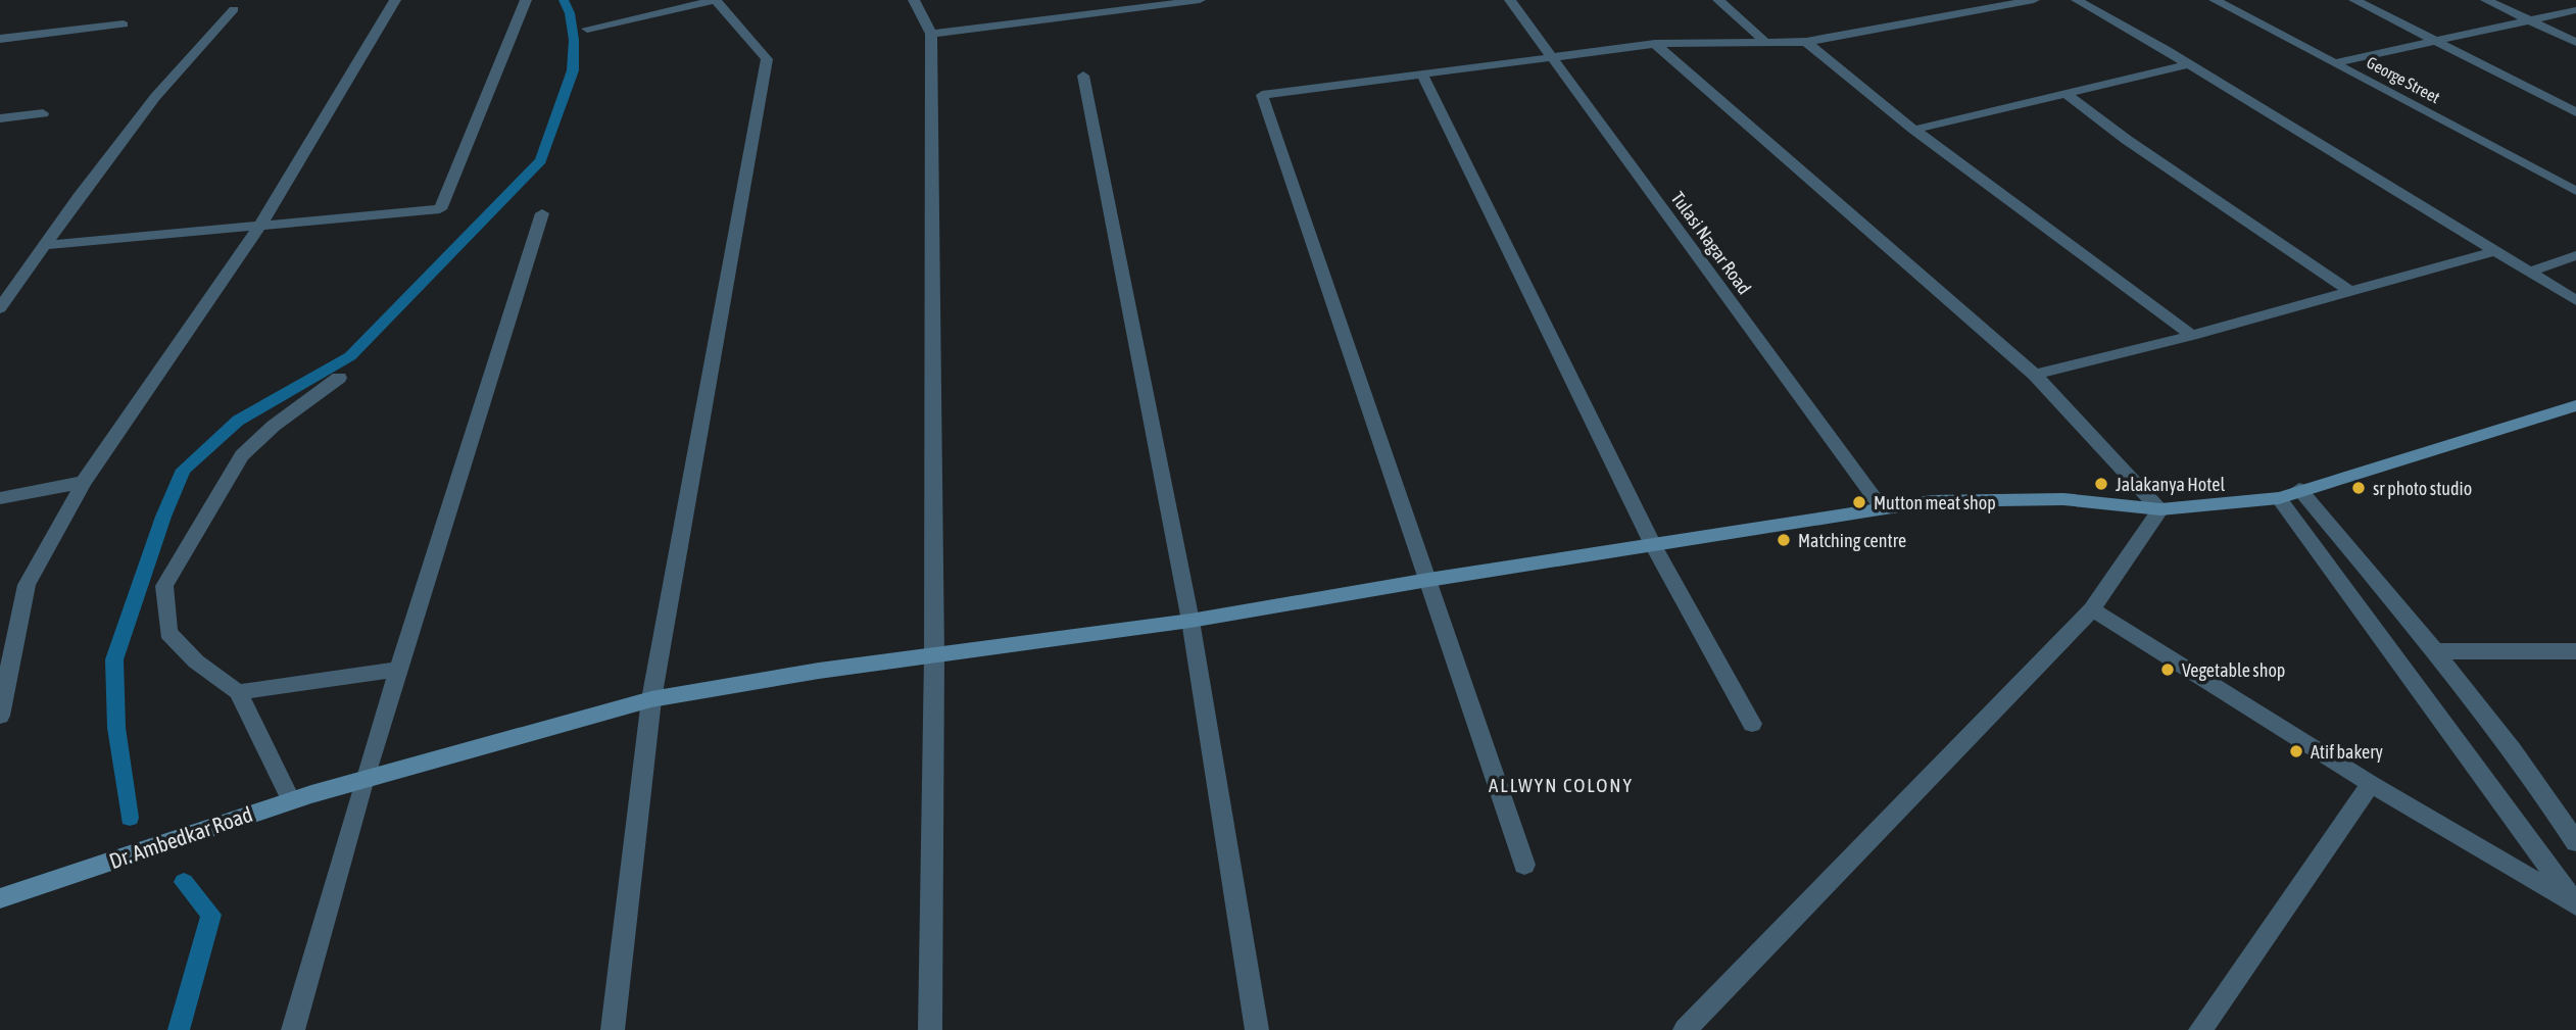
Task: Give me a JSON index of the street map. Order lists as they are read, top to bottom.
{
  "streets": {
    "street": ["George Street", "Tulasi Nagar Road", "Dr. Ambedkar Road"]
  },
  "crossings": [
    ["Tulasi Nagar Road", "Dr. Ambedkar Road"]
  ],
  "districts": ["ALLWYN COLONY"],
  "places": [
    "Jalakanya Hotel",
    "sr photo studio",
    "Mutton meat shop",
    "Matching centre",
    "Vegetable shop",
    "Atif bakery"
  ]
}
